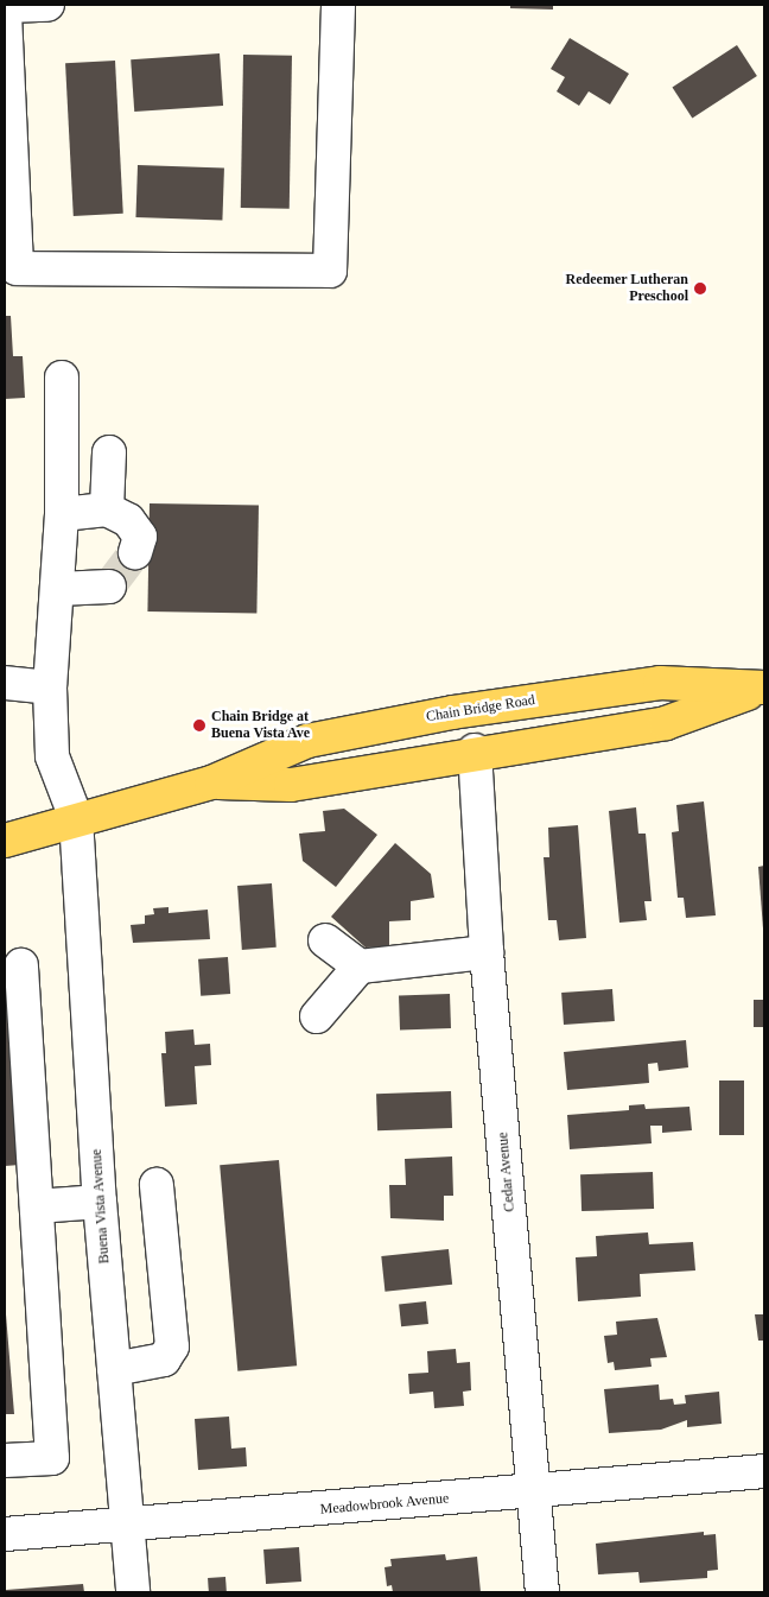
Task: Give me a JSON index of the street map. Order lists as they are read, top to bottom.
{
  "streets": {
    "main road": ["Chain Bridge Road"],
    "street": ["Cedar Avenue", "Buena Vista Avenue", "Meadowbrook Avenue"]
  },
  "crossings": [
    ["Chain Bridge Road", "Cedar Avenue"],
    ["Chain Bridge Road", "Buena Vista Avenue"],
    ["Cedar Avenue", "Meadowbrook Avenue"],
    ["Buena Vista Avenue", "Meadowbrook Avenue"]
  ],
  "places": ["Redeemer Lutheran Preschool", "Chain Bridge at Buena Vista Ave"]
}
